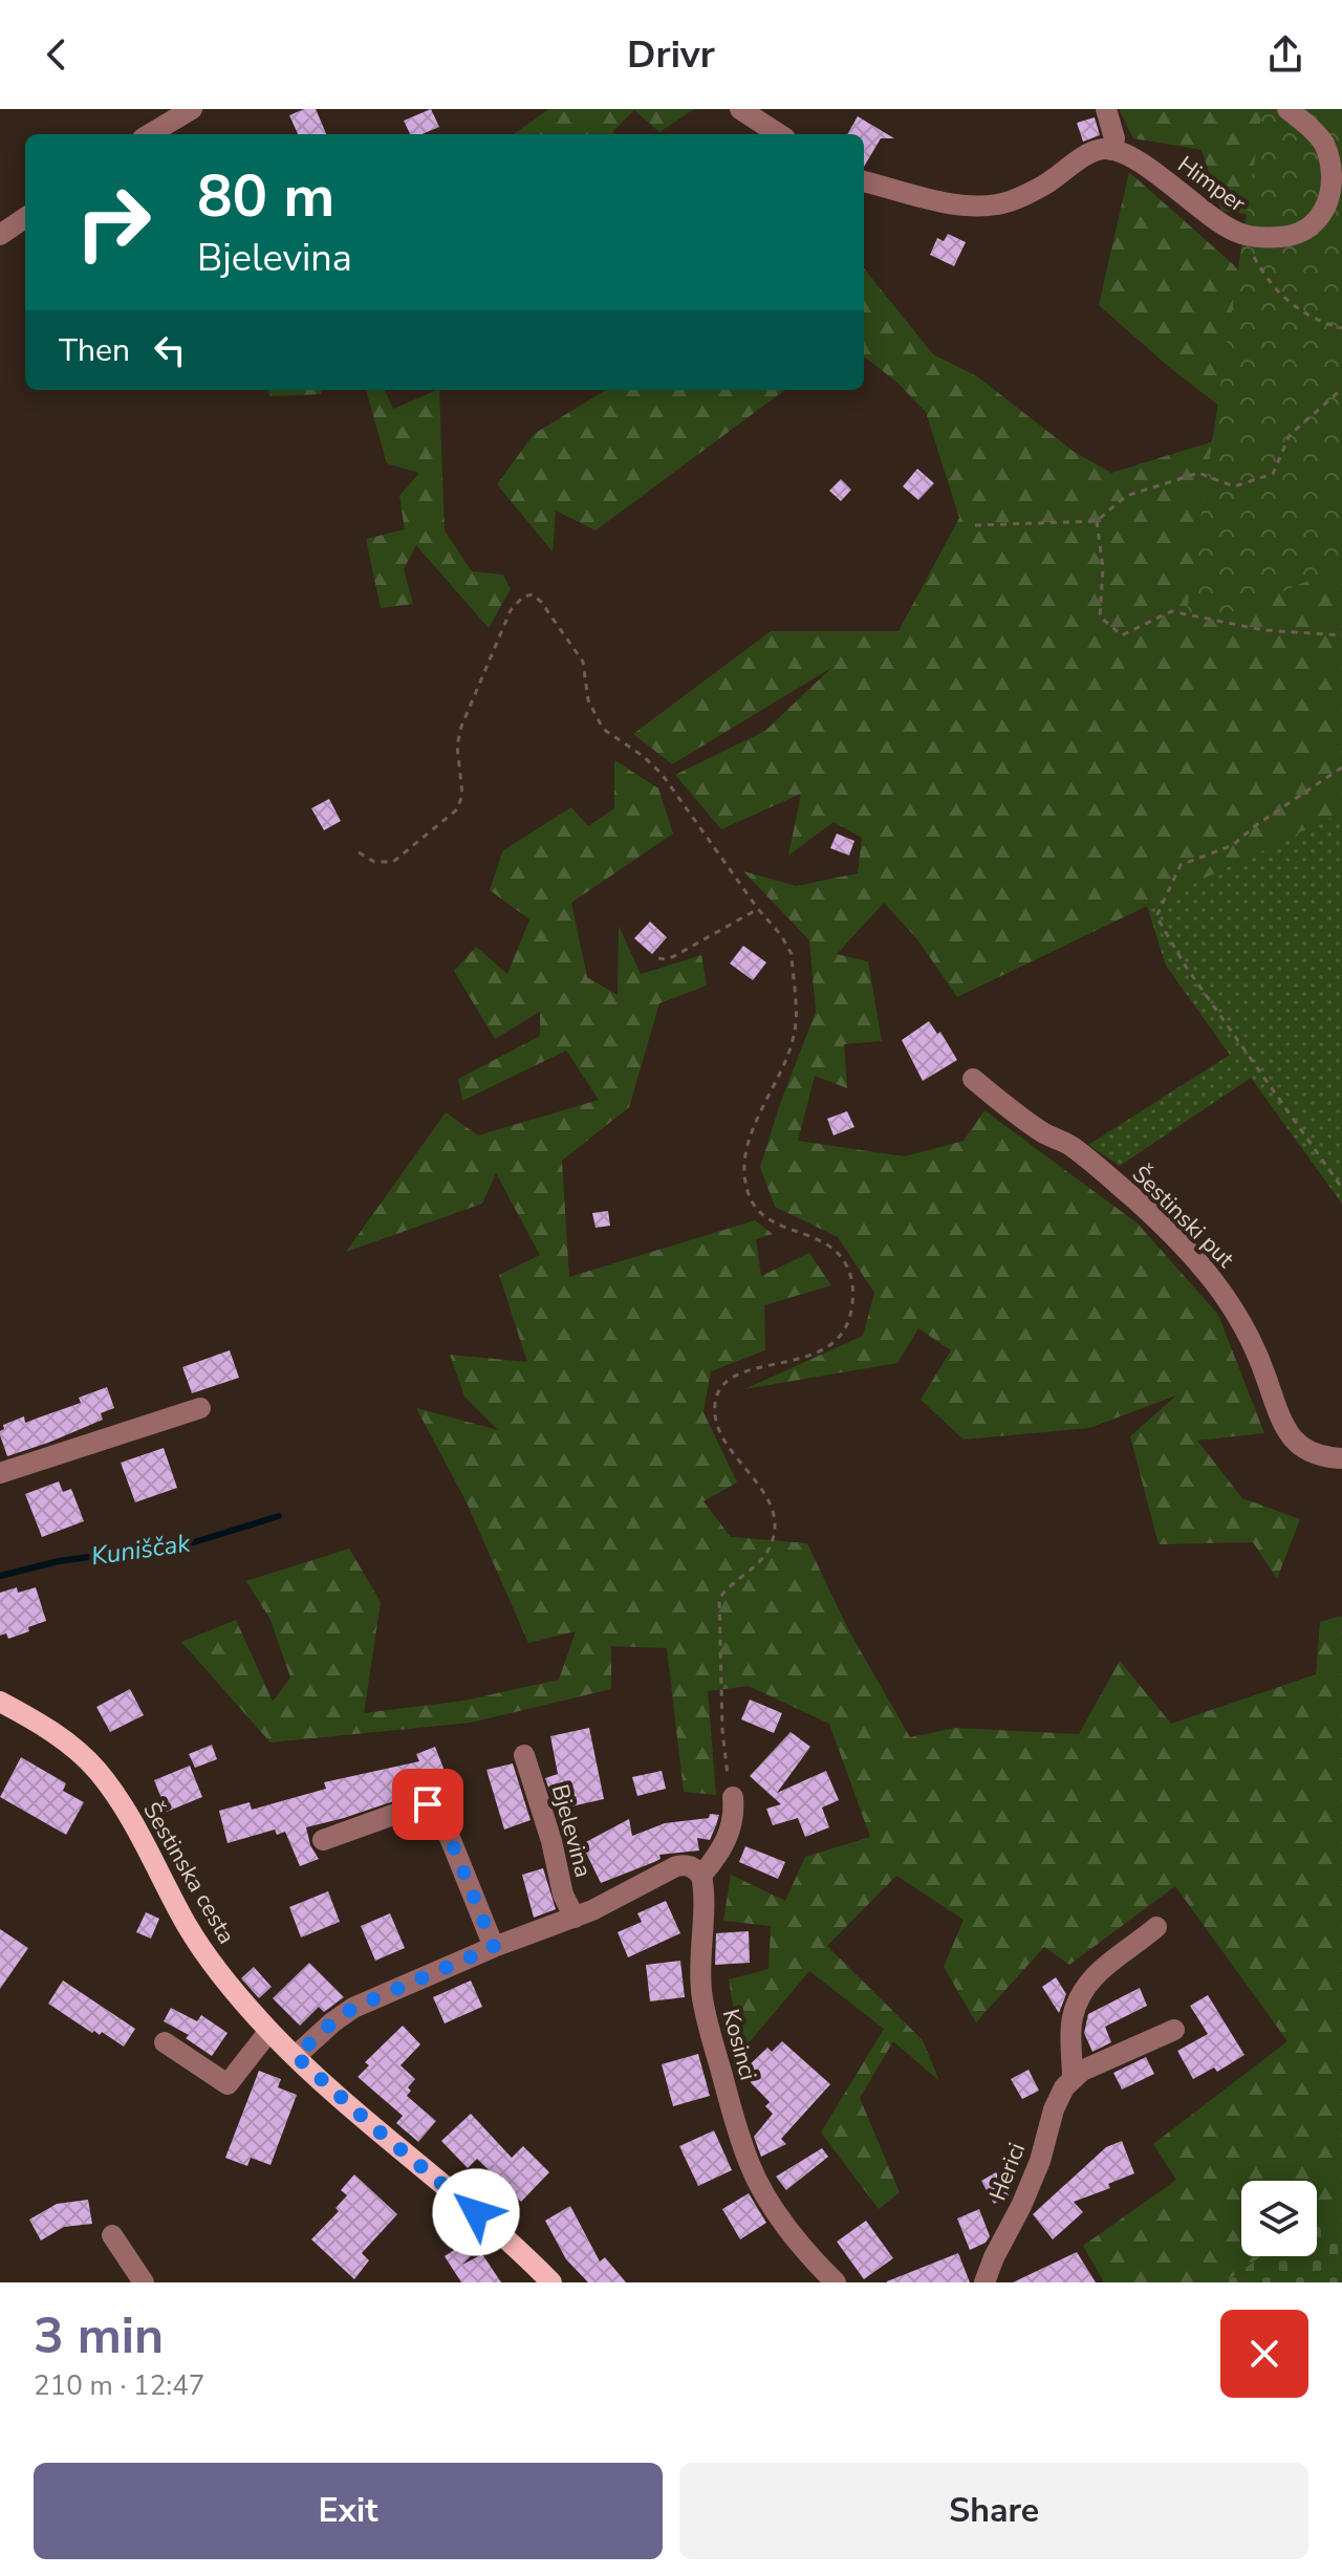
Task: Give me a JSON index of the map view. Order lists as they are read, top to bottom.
{
  "streets": {
    "main road": ["Šestinska cesta"],
    "street": [
      "Himper",
      "Šestinski put",
      "Bjelevina",
      "Kosinci",
      "Herici"
    ]
  },
  "crossings": [
    ["Bjelevina", "Šestinska cesta"],
    ["Bjelevina", "Kosinci"]
  ],
  "water": ["Kuniščak"],
  "page": {
    "header": "Drivr",
    "turn": ["80 m", "Bjelevina"],
    "then": "Then",
    "heading": ["3 min", "210 m · 12:47"],
    "buttons": ["Exit", "Share"]
  }
}
